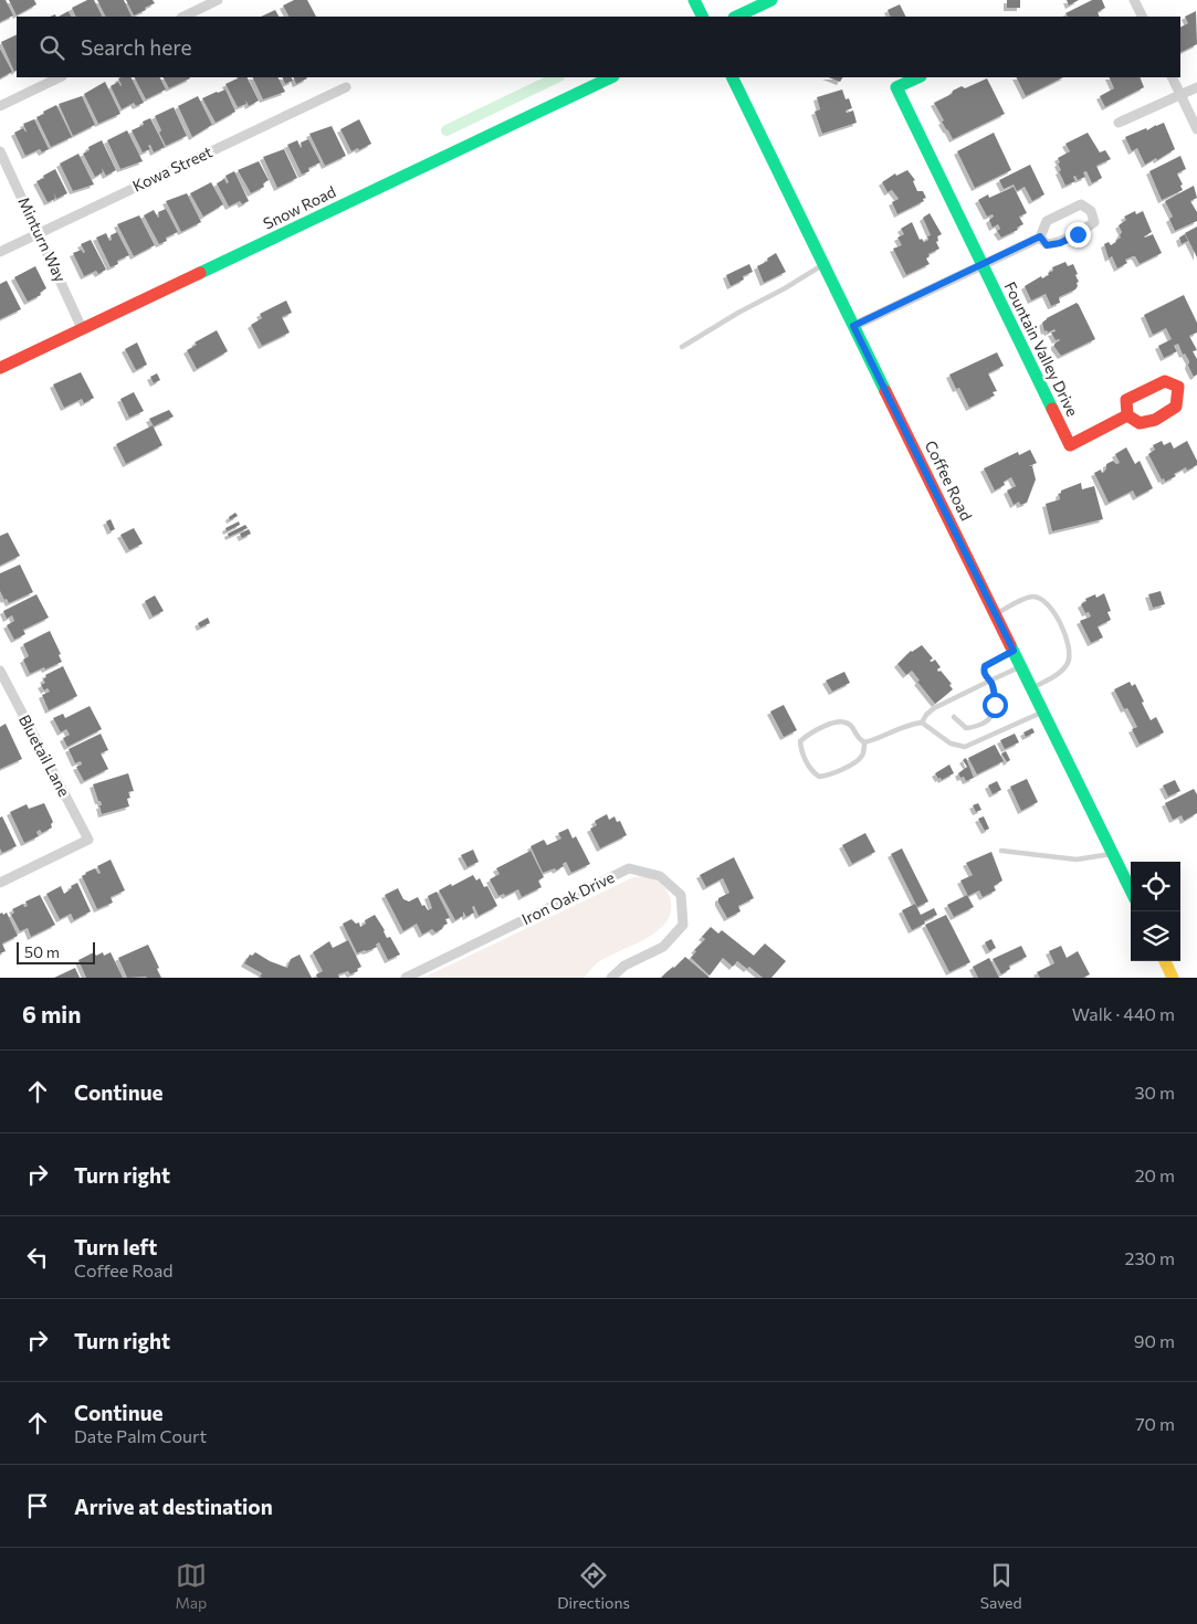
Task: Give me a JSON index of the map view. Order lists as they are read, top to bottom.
{
  "streets": {
    "main road": ["Snow Road", "Fountain Valley Drive", "Coffee Road"],
    "street": [
      "Kowa Street",
      "Minturn Way",
      "Bluetail Lane",
      "Iron Oak Drive"
    ]
  },
  "crossings": [
    ["Kowa Street", "Minturn Way"],
    ["Snow Road", "Minturn Way"]
  ],
  "scale_bar": "50 m",
  "page": {
    "search": "Search here",
    "scale": "50 m",
    "heading": ["6 min", "Walk · 440 m"],
    "list": [
      ["Continue", "30 m"],
      ["Turn right", "20 m"],
      ["Turn left", "Coffee Road", "230 m"],
      ["Turn right", "90 m"],
      ["Continue", "Date Palm Court", "70 m"],
      "Arrive at destination"
    ],
    "nav": ["Map", "Directions", "Saved"]
  }
}
